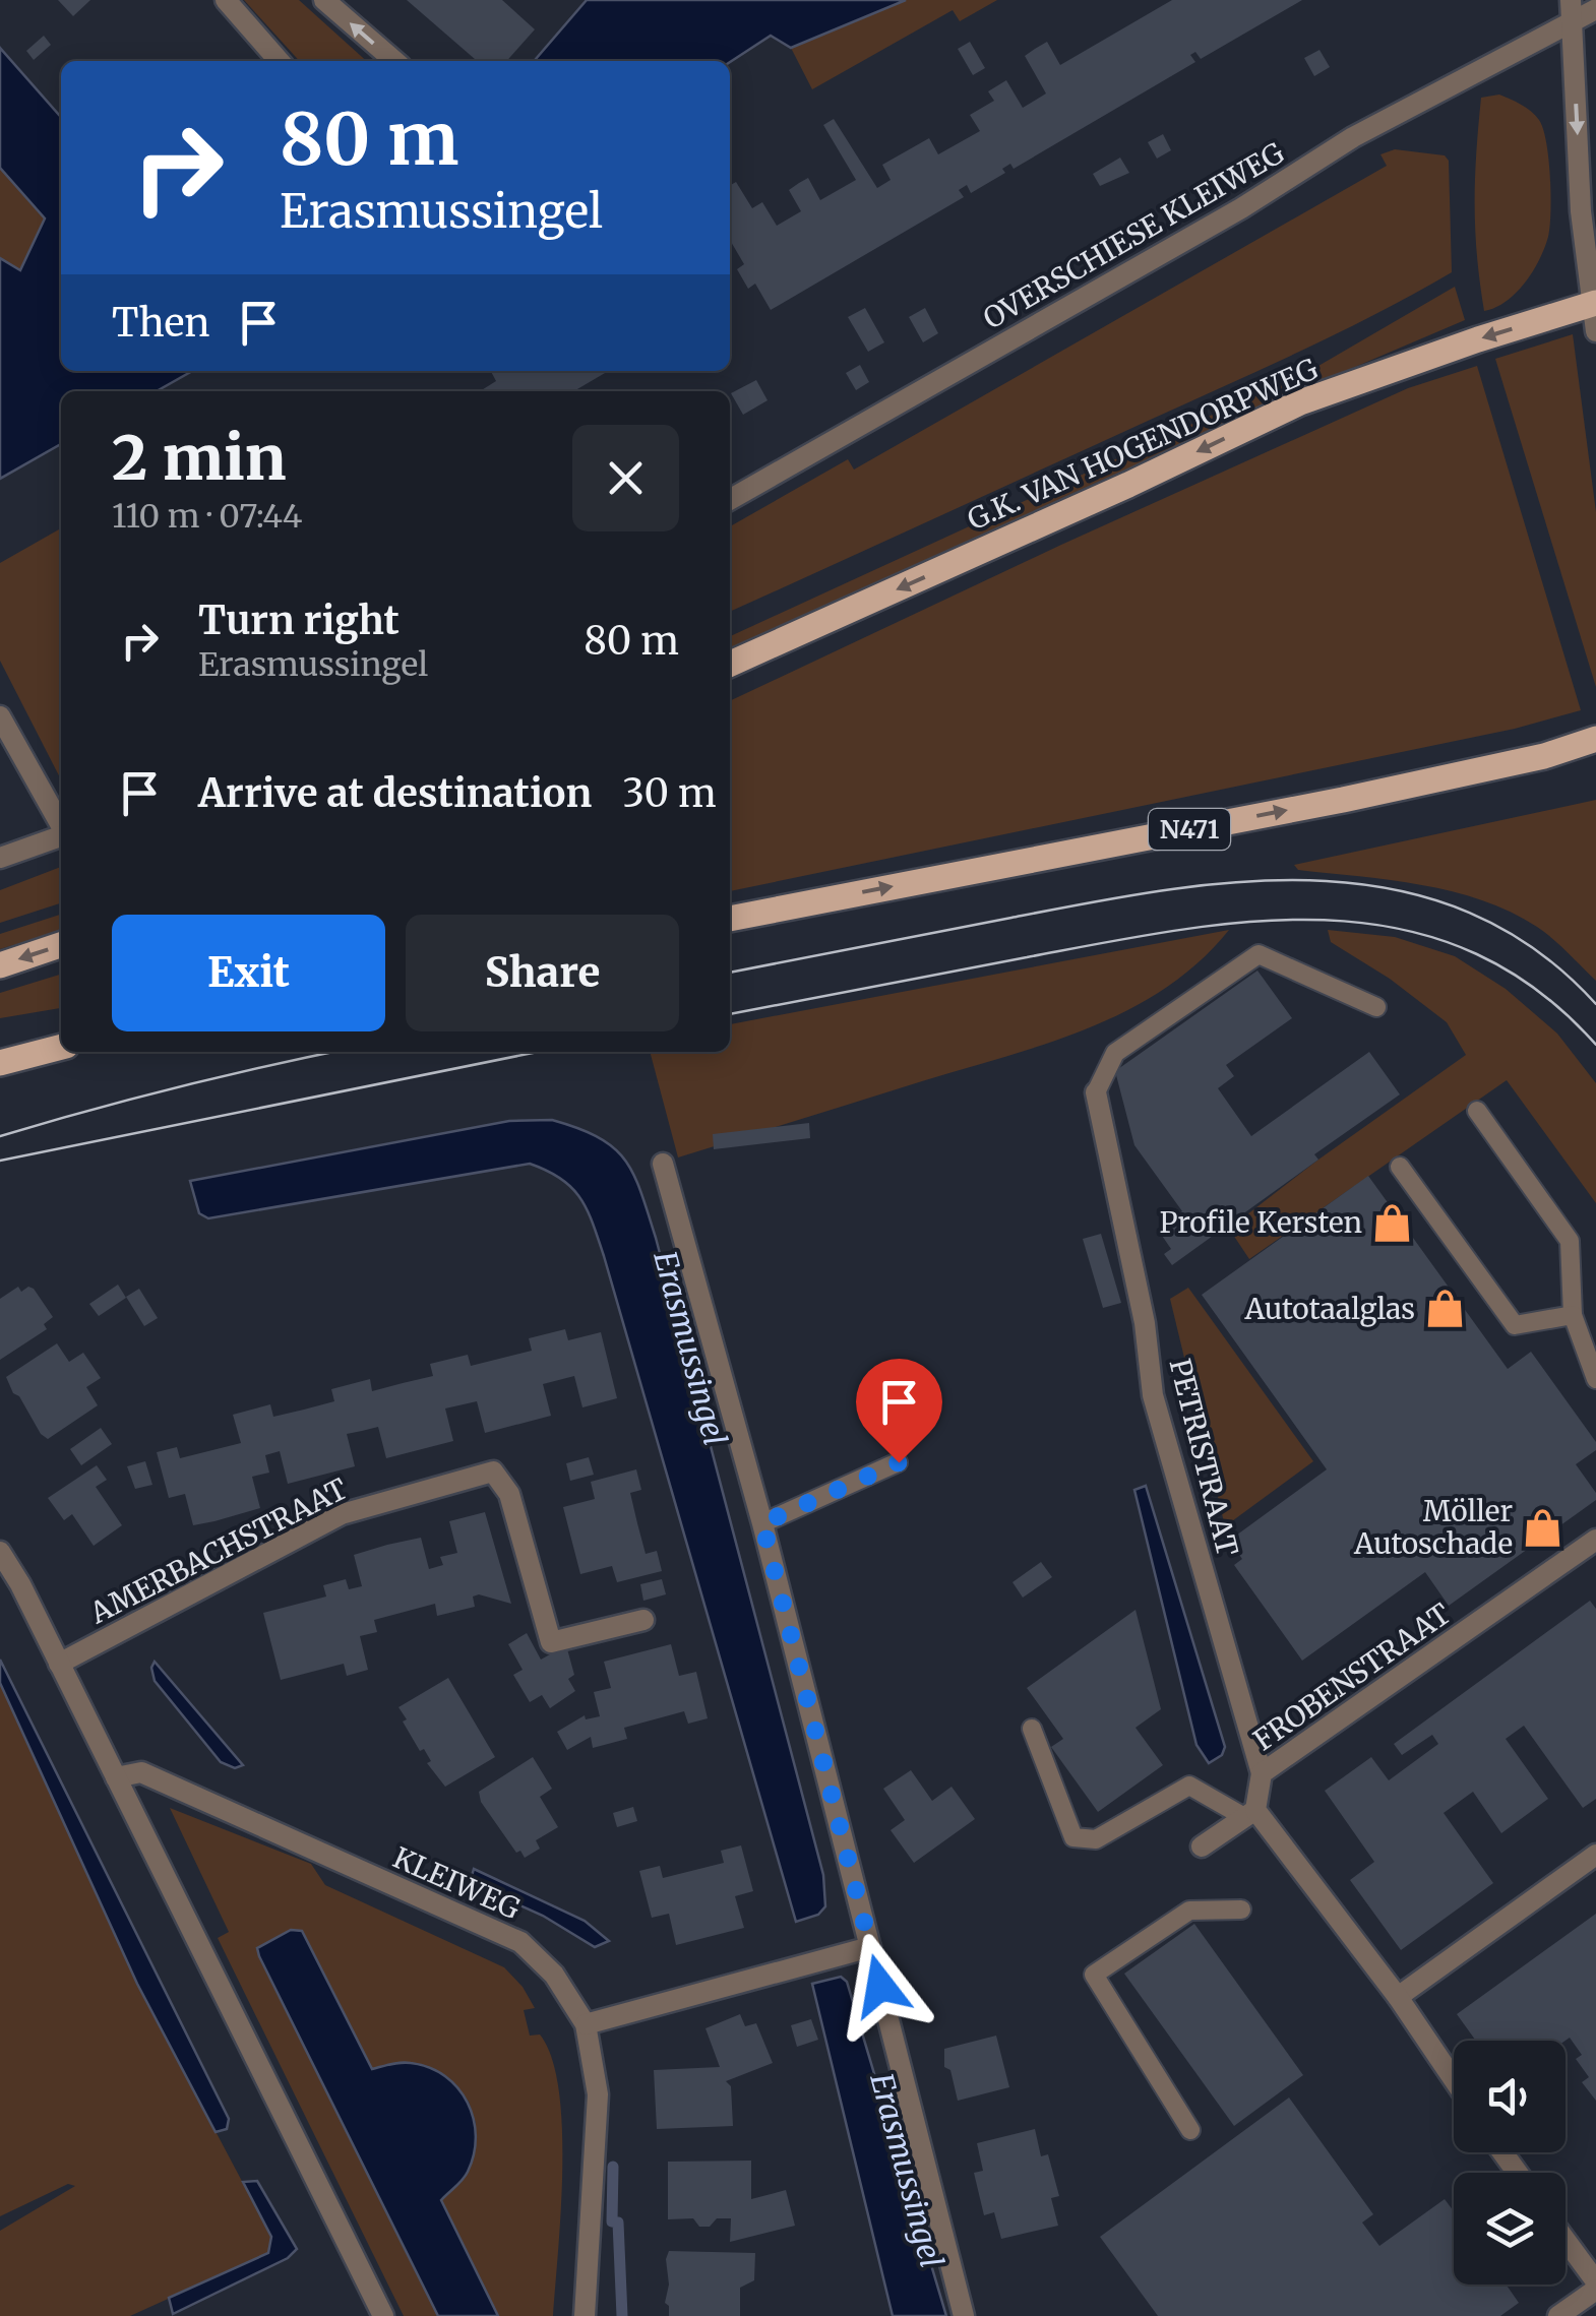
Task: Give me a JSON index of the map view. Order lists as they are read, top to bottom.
{
  "streets": {
    "main road": ["G.K. VAN HOGENDORPWEG", "N471"],
    "street": [
      "OVERSCHIESE KLEIWEG",
      "PETRISTRAAT",
      "AMERBACHSTRAAT",
      "FROBENSTRAAT",
      "KLEIWEG"
    ]
  },
  "crossings": [
    ["PETRISTRAAT", "FROBENSTRAAT"]
  ],
  "one_way": ["G.K. VAN HOGENDORPWEG"],
  "water": ["Erasmussingel"],
  "places": {
    "shop": ["Profile Kersten", "Autotaalglas", "Möller Autoschade"]
  },
  "page": {
    "turn": ["80 m", "Erasmussingel"],
    "then": "Then",
    "heading": ["2 min", "110 m · 07:44"],
    "list": [
      {
        "name": "Turn right",
        "note": "Erasmussingel",
        "value": "80 m"
      },
      {
        "name": "Arrive at destination",
        "value": "30 m"
      }
    ],
    "buttons": ["Exit", "Share"]
  }
}
